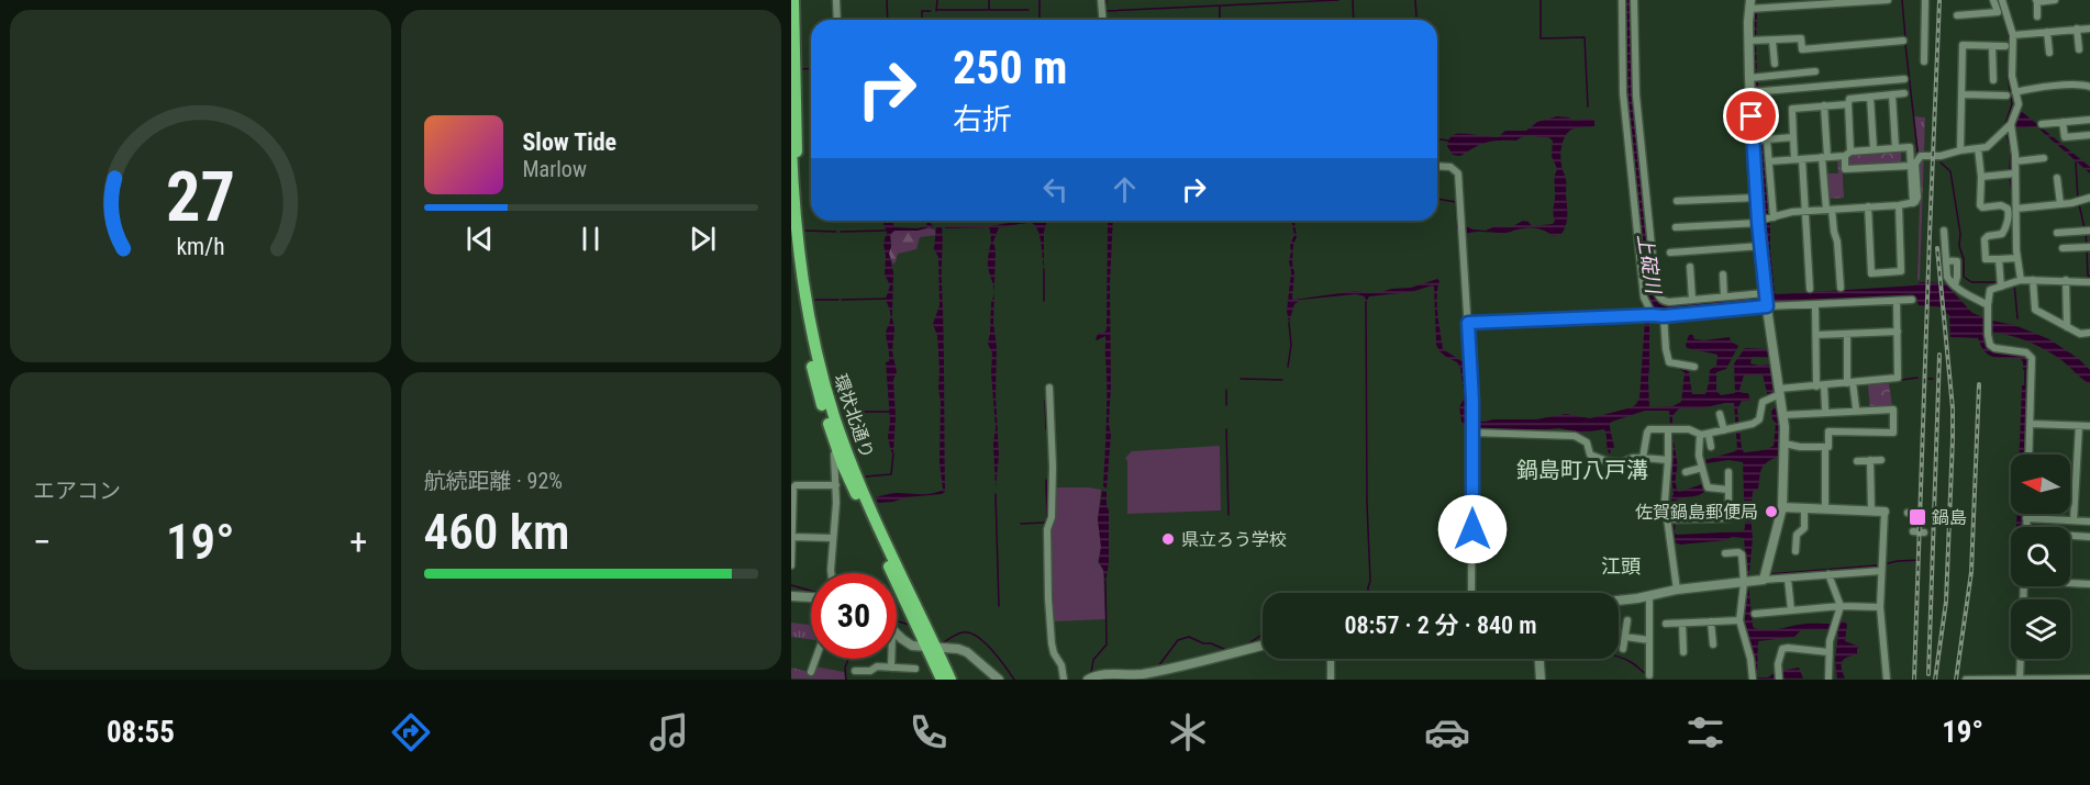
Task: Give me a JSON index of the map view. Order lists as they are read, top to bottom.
{
  "streets": {
    "highway": ["環状北通り"]
  },
  "districts": ["鍋島町八戸溝", "江頭"],
  "water": ["上碇川"],
  "places": {
    "other": ["佐賀鍋島郵便局", "県立ろう学校"],
    "transit": ["鍋島"]
  },
  "north": "left",
  "page": {
    "turn": ["250 m", "右折"],
    "song": ["Slow Tide", "Marlow"],
    "tile": [
      "エアコン",
      ["航続距離 · 92%", "460 km"]
    ],
    "heat": ["−", "19°", "+"],
    "limit": "30",
    "trip": "08:57 · 2 分 · 840 m",
    "tabs": ["08:55", "19°"],
    "gauge": ["27", "km/h"]
  }
}
